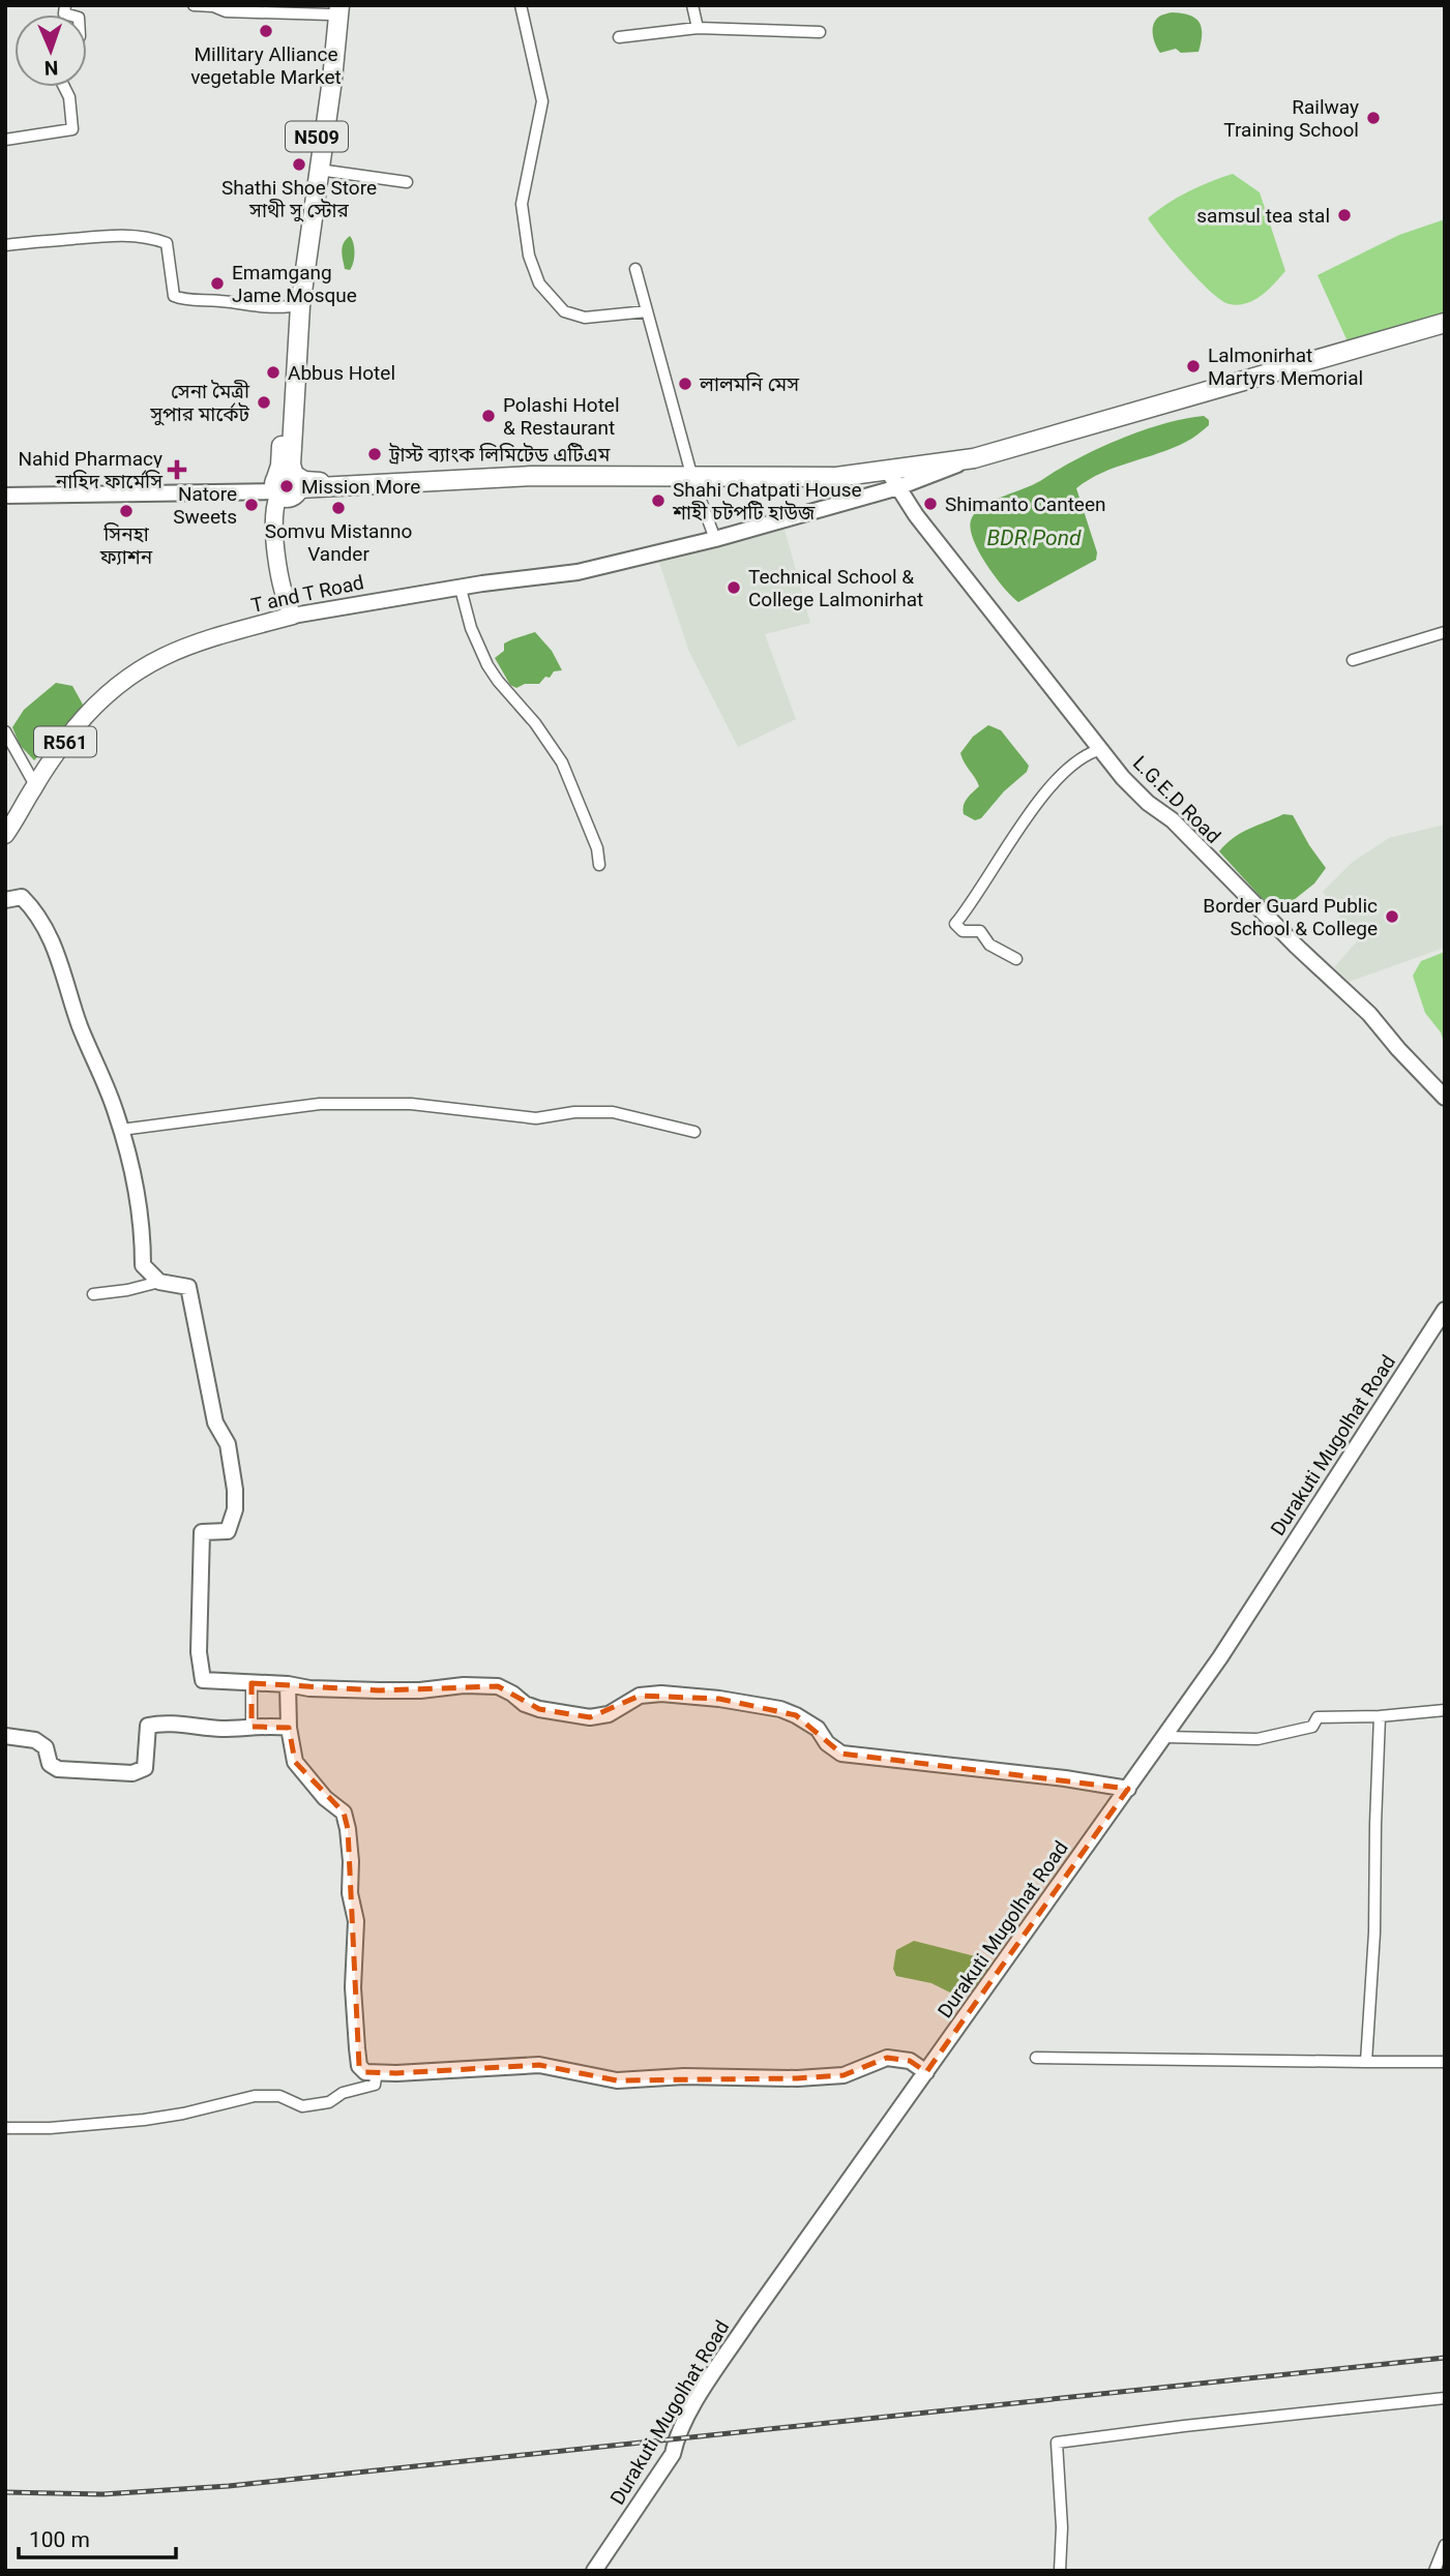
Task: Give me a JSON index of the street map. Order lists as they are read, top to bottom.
{
  "streets": {
    "highway": ["N509"],
    "main road": [
      "T and T Road",
      "R561",
      "L.G.E.D Road",
      "Durakuti Mugolhat Road"
    ]
  },
  "crossings": [
    ["T and T Road", "R561"],
    ["T and T Road", "L.G.E.D Road"]
  ],
  "water": ["BDR Pond"],
  "places": {
    "other": [
      "Millitary Alliance vegetable Market",
      "Railway Training School",
      "Shathi Shoe Store সাথী সু স্টোর",
      "samsul tea stal",
      "Emamgang Jame Mosque",
      "Lalmonirhat Martyrs Memorial",
      "Abbus Hotel",
      "লালমনি মেস",
      "সেনা মৈত্রী সুপার মার্কেট",
      "Polashi Hotel & Restaurant",
      "ট্রাস্ট ব্যাংক লিমিটেড এটিএম",
      "Mission More",
      "Shahi Chatpati House শাহী চটপটি হাউজ",
      "Shimanto Canteen",
      "Natore Sweets",
      "Somvu Mistanno Vander",
      "সিনহা ফ্যাশন",
      "Technical School & College Lalmonirhat",
      "Border Guard Public School & College"
    ],
    "health": ["Nahid Pharmacy নাহিদ ফার্মেসি"]
  },
  "scale_bar": "100 m",
  "north": "bottom"
}
